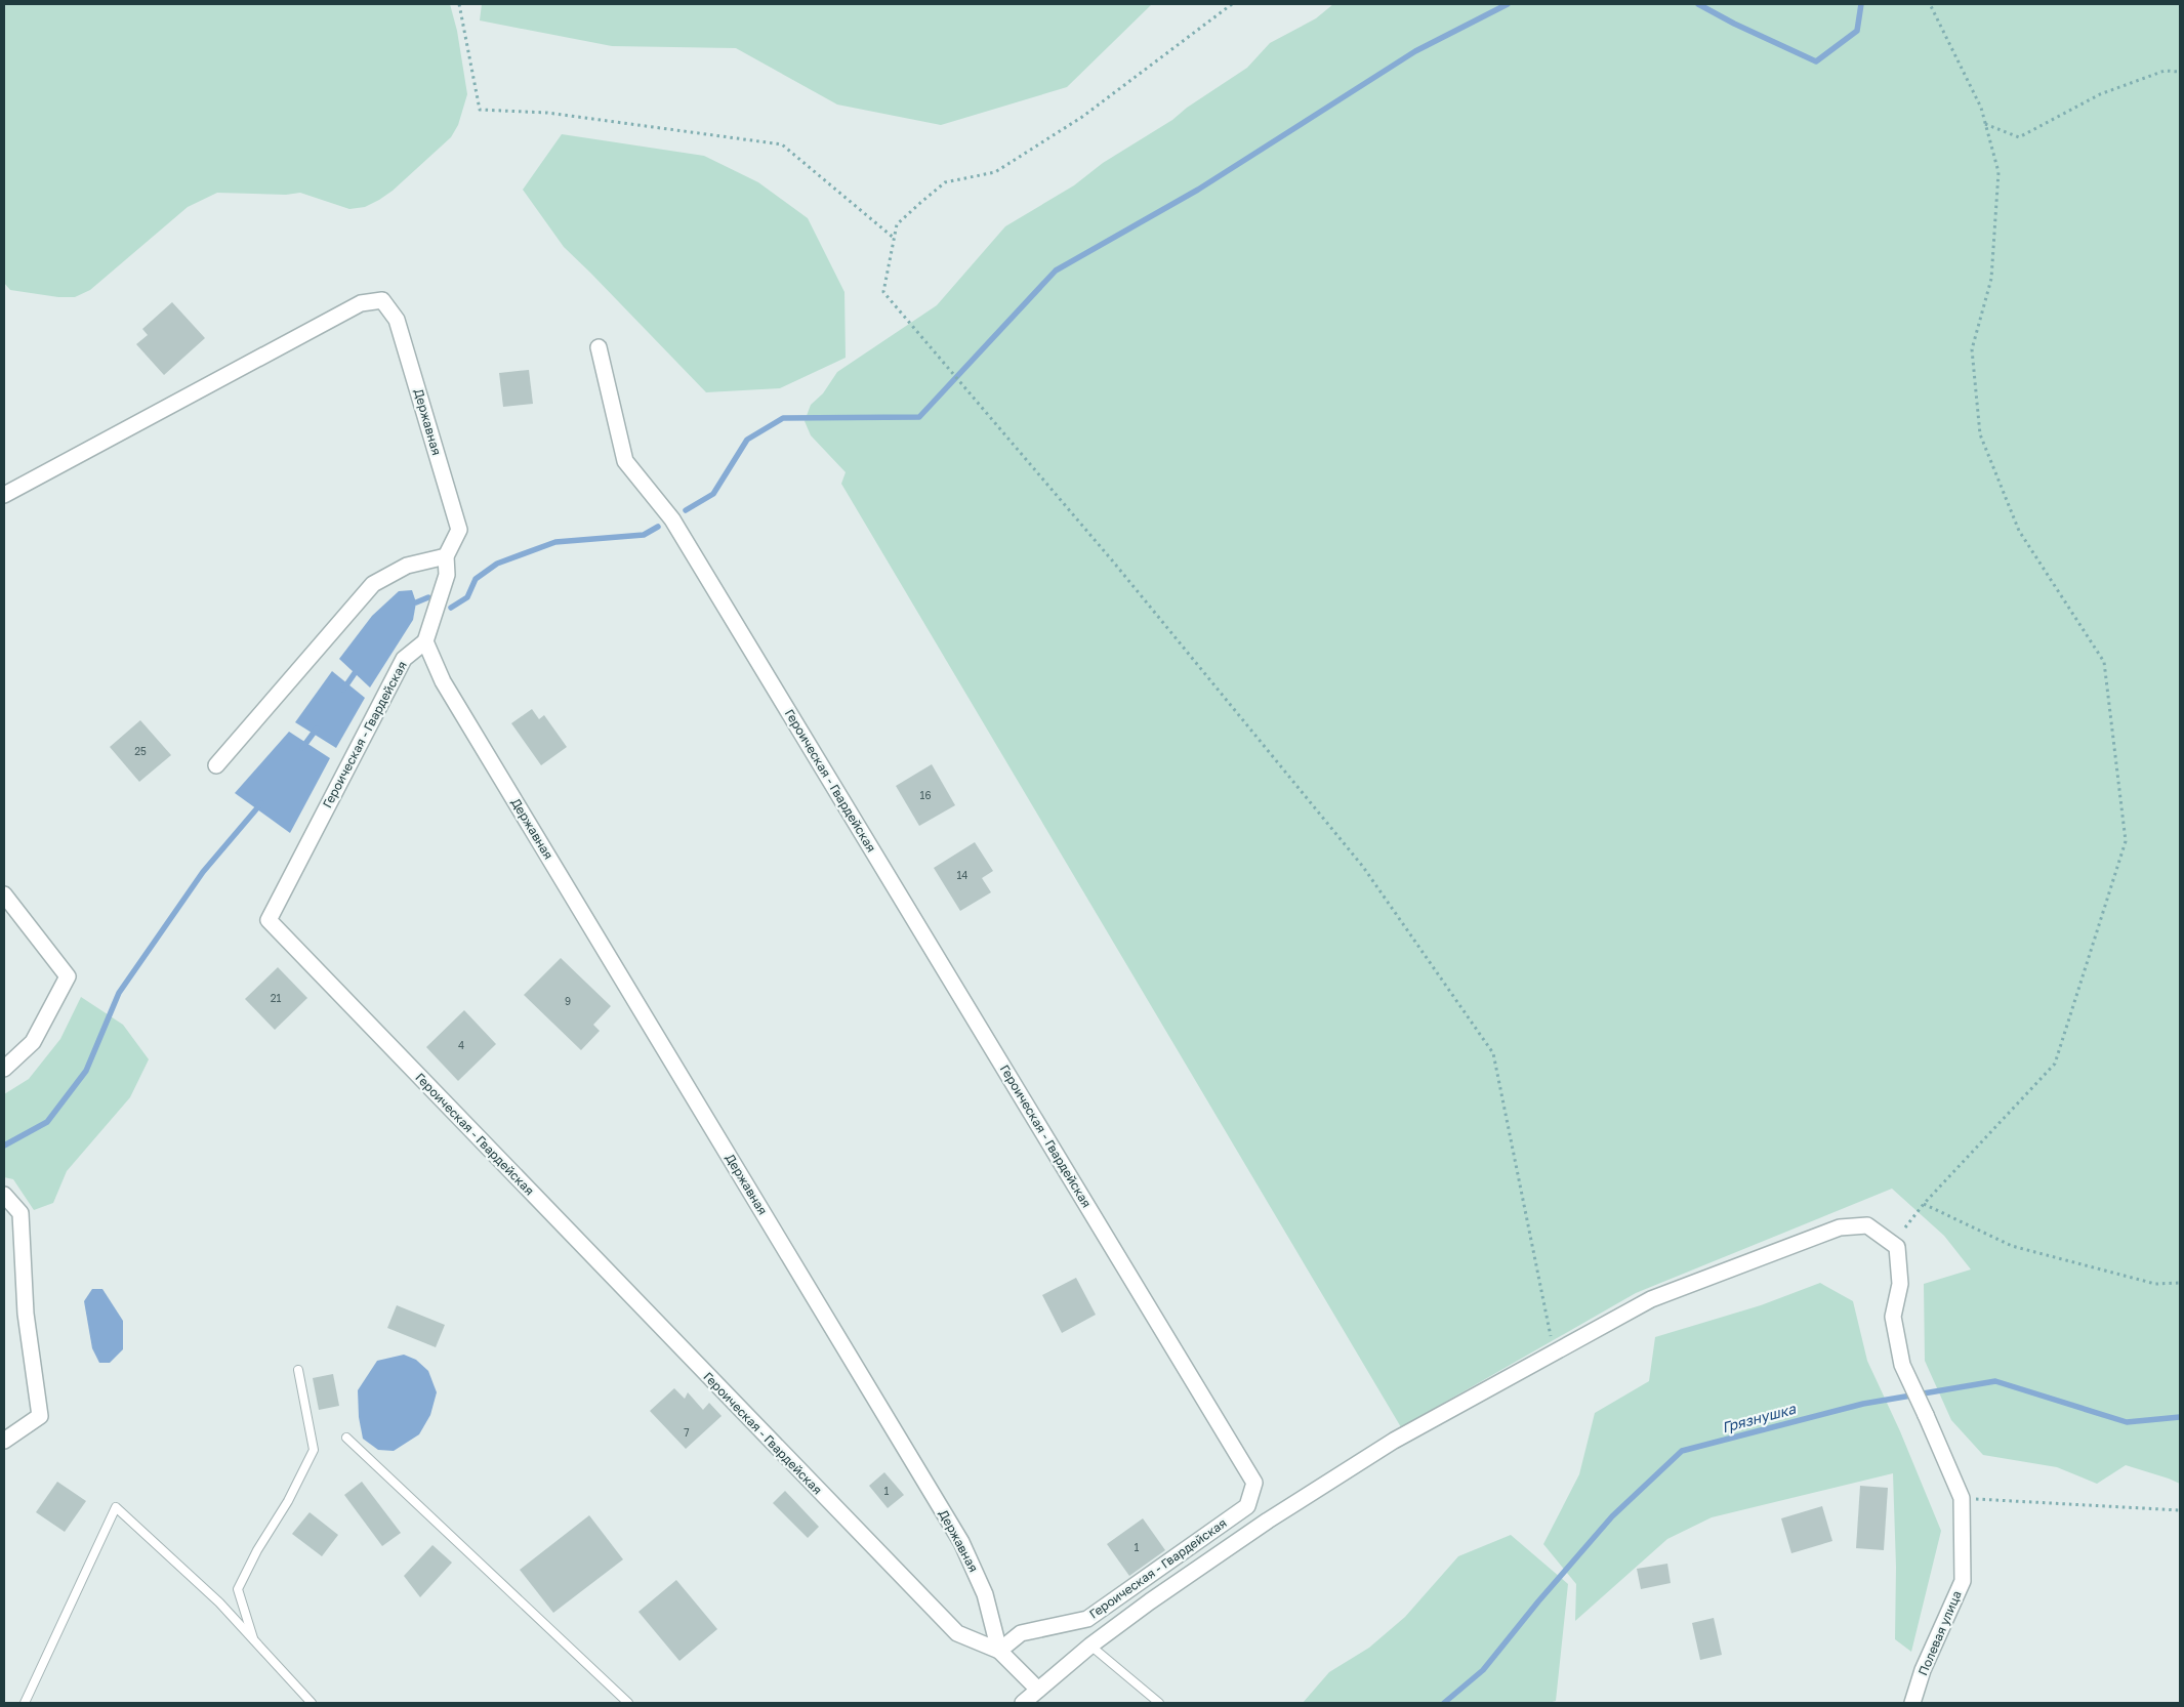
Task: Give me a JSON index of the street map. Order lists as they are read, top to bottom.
{
  "streets": {
    "street": ["Державная", "Героическая - Гвардейская", "Полевая улица"]
  },
  "crossings": [
    ["Державная", "Героическая - Гвардейская"]
  ],
  "water": ["Грязнушка"],
  "house_numbers": [
    "25",
    "16",
    "14",
    "21",
    "9",
    "4",
    "7",
    "1",
    "1"
  ]
}
